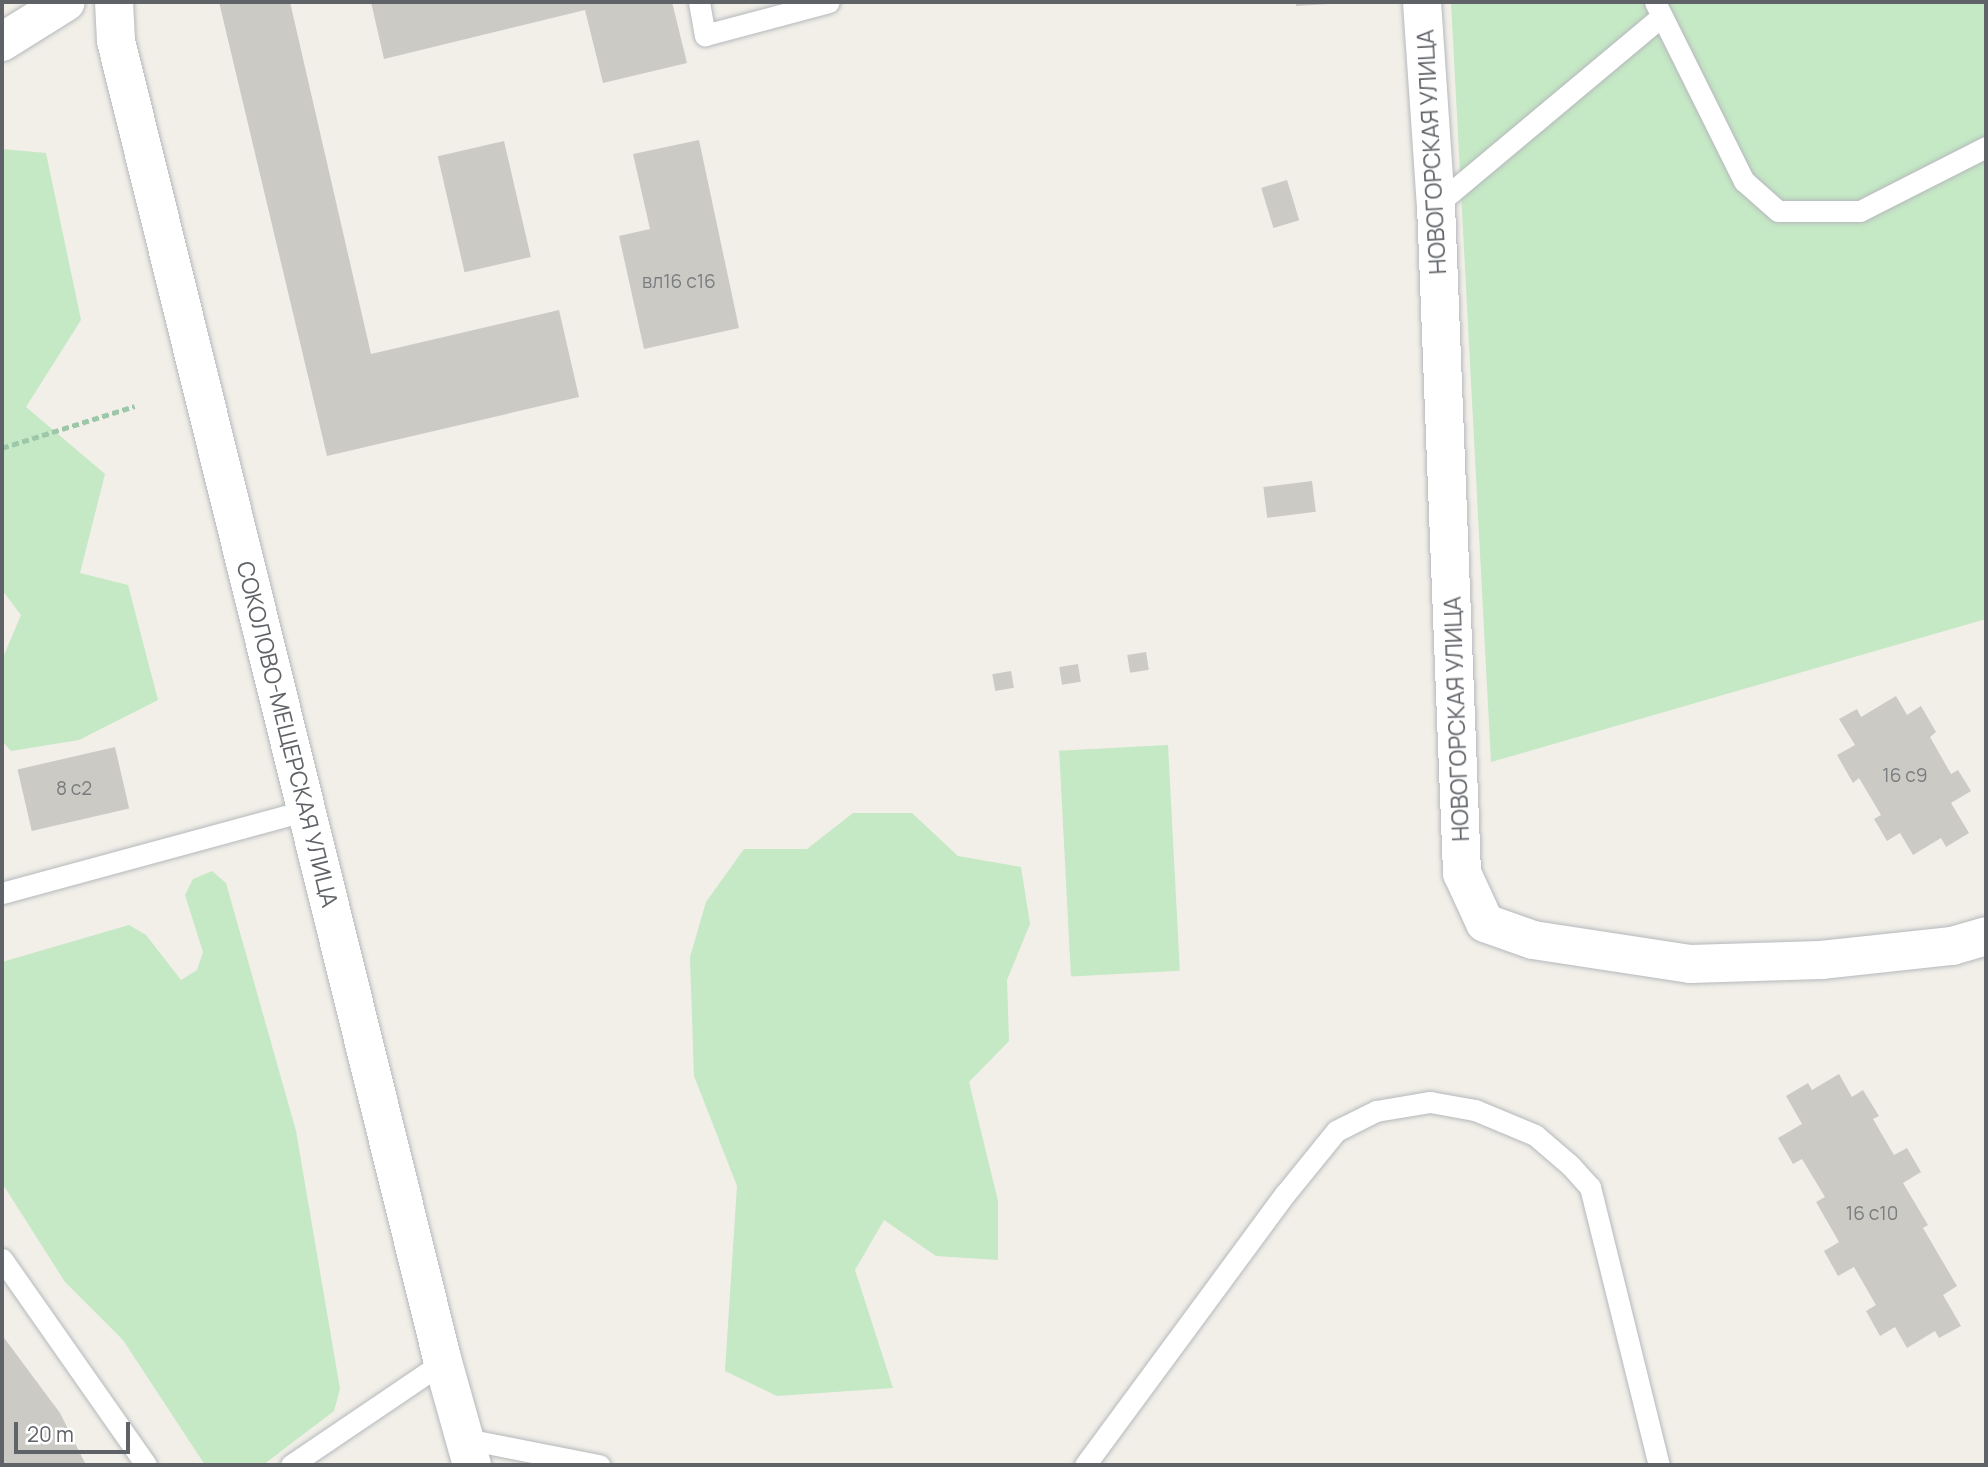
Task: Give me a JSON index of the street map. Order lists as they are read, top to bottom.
{
  "streets": {
    "street": ["НОВОГОРСКАЯ УЛИЦА", "СОКОЛОВО-МЕЩЕРСКАЯ УЛИЦА"]
  },
  "house_numbers": [
    "вл16 с16",
    "16 с9",
    "8 с2",
    "16 с10"
  ],
  "scale_bar": "20 m"
}
